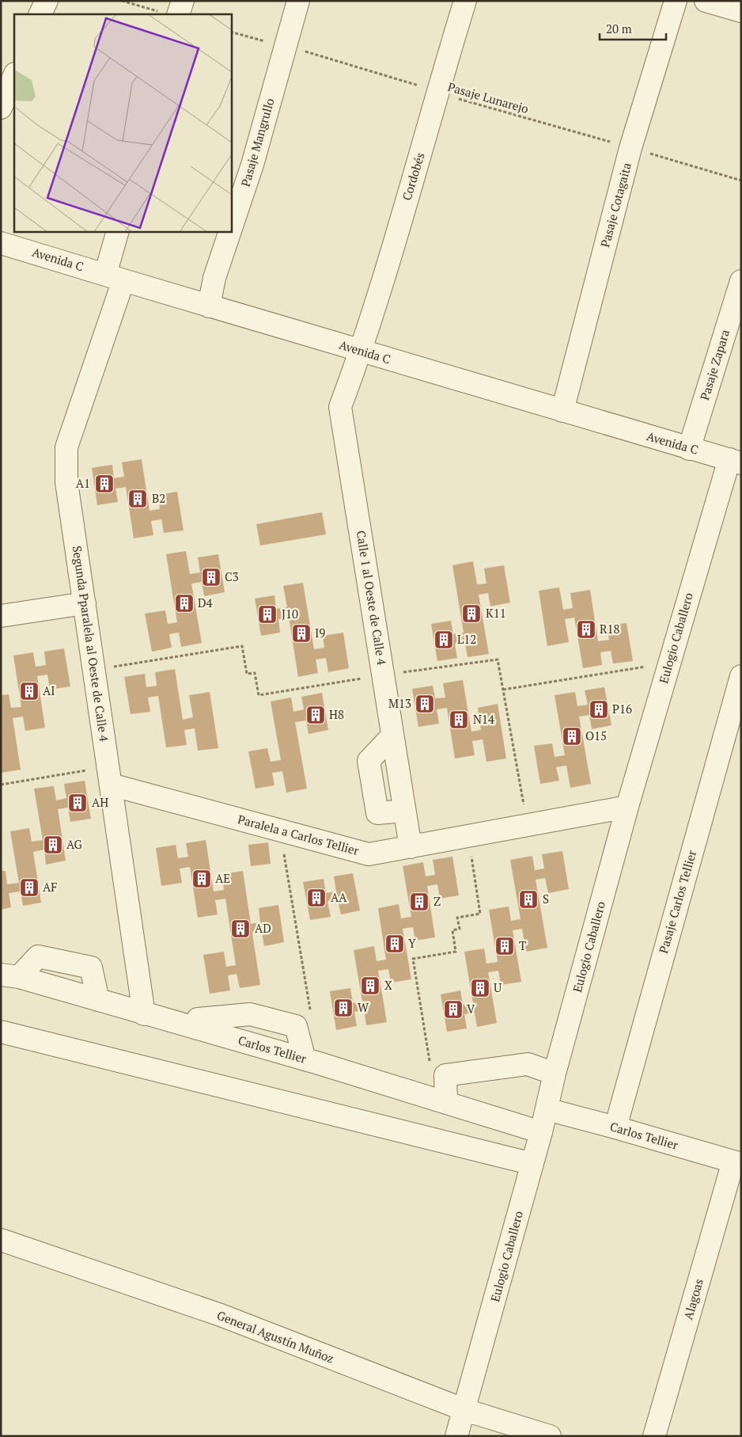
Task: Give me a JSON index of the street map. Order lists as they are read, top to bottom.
{
  "streets": {
    "street": [
      "Pasaje Mangrullo",
      "Cordobés",
      "Pasaje Cotagaita",
      "Avenida C",
      "Pasaje Zapara",
      "Calle 1 al Oeste de Calle 4",
      "Eulogio Caballero",
      "Segunda Pparalela al Oeste de Calle 4",
      "Paralela a Carlos Tellier",
      "Pasaje Carlos Tellier",
      "Carlos Tellier",
      "Alagoas",
      "General Agustín Muñoz"
    ],
    "path": ["Pasaje Lunarejo"]
  },
  "crossings": [
    ["Pasaje Lunarejo", "Pasaje Mangrullo"],
    ["Pasaje Lunarejo", "Cordobés"],
    ["Pasaje Lunarejo", "Pasaje Cotagaita"],
    ["Pasaje Mangrullo", "Avenida C"],
    ["Cordobés", "Avenida C"],
    ["Cordobés", "Calle 1 al Oeste de Calle 4"],
    ["Pasaje Cotagaita", "Avenida C"],
    ["Avenida C", "Pasaje Zapara"],
    ["Avenida C", "Calle 1 al Oeste de Calle 4"],
    ["Avenida C", "Eulogio Caballero"],
    ["Avenida C", "Segunda Pparalela al Oeste de Calle 4"],
    ["Calle 1 al Oeste de Calle 4", "Paralela a Carlos Tellier"],
    ["Eulogio Caballero", "Paralela a Carlos Tellier"],
    ["Eulogio Caballero", "Carlos Tellier"],
    ["Eulogio Caballero", "General Agustín Muñoz"],
    ["Segunda Pparalela al Oeste de Calle 4", "Paralela a Carlos Tellier"],
    ["Segunda Pparalela al Oeste de Calle 4", "Carlos Tellier"],
    ["Pasaje Carlos Tellier", "Carlos Tellier"],
    ["Carlos Tellier", "Alagoas"]
  ],
  "places": {
    "building": [
      "A1",
      "B2",
      "C3",
      "D4",
      "K11",
      "J10",
      "R18",
      "I9",
      "L12",
      "AI",
      "M13",
      "P16",
      "H8",
      "N14",
      "O15",
      "AH",
      "AG",
      "AE",
      "AF",
      "AA",
      "S",
      "Z",
      "AD",
      "Y",
      "T",
      "X",
      "U",
      "W",
      "V"
    ]
  },
  "scale_bar": "20 m"
}
